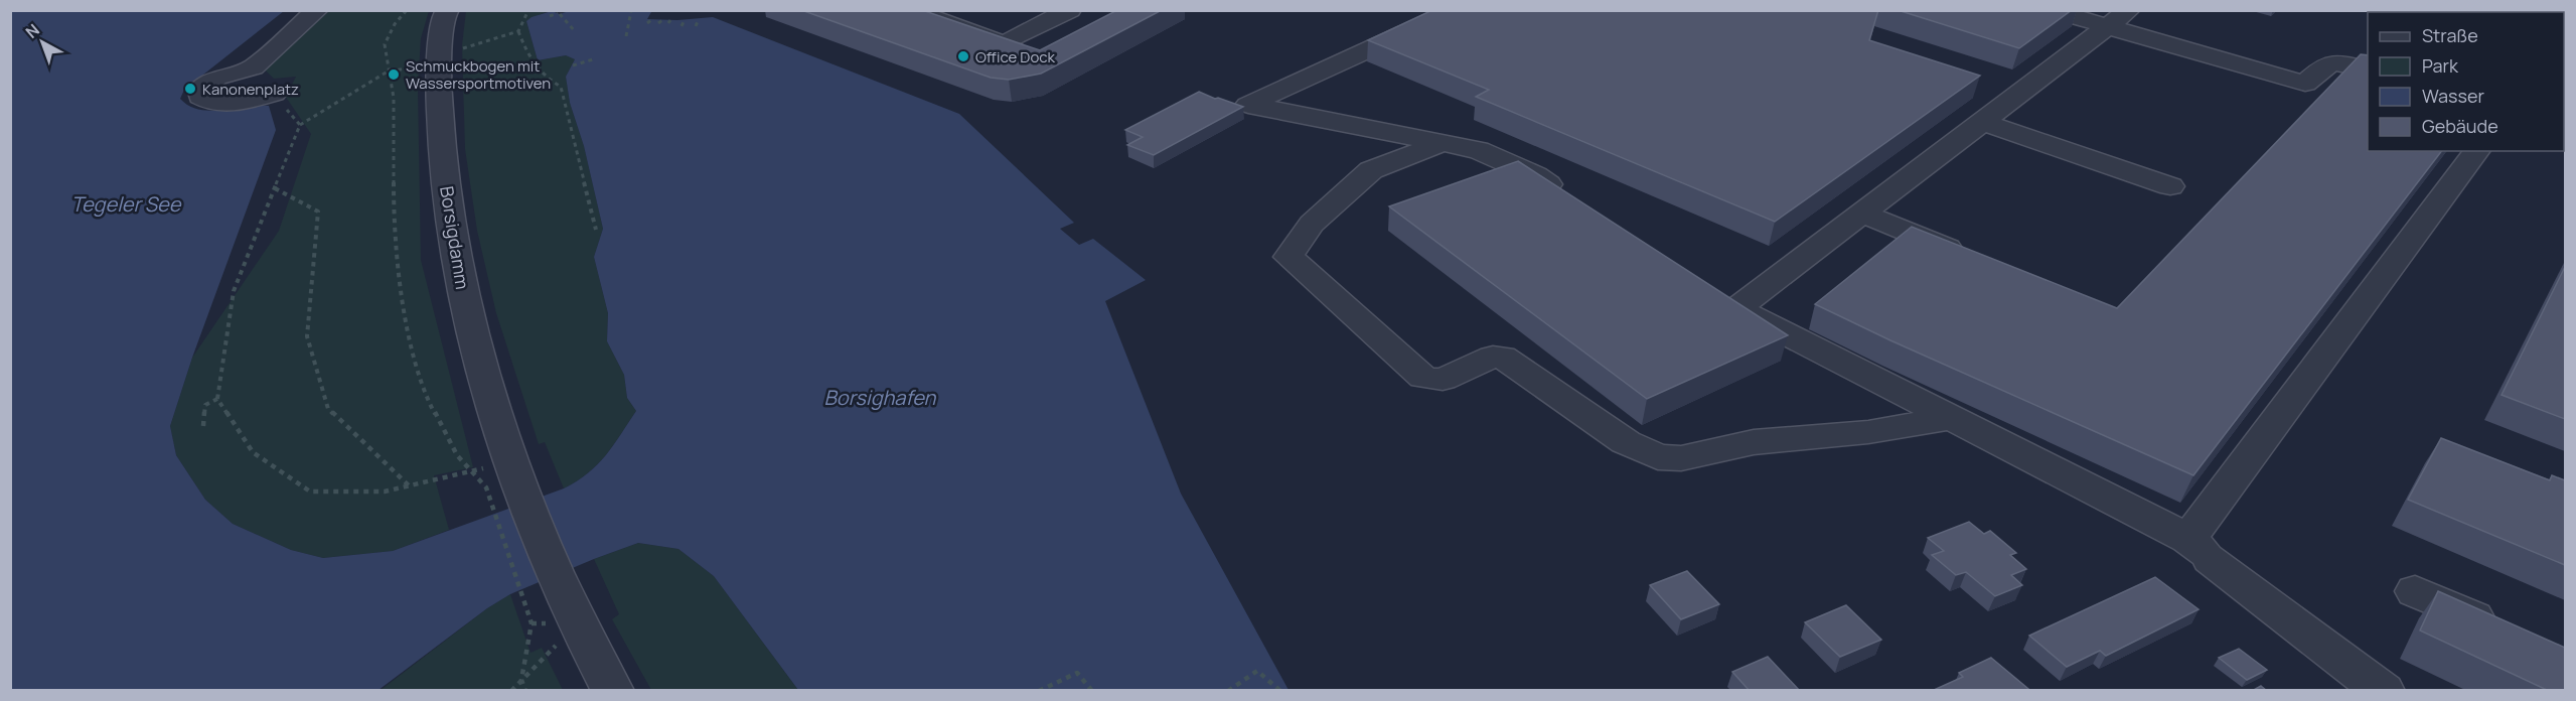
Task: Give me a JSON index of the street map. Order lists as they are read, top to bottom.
{
  "streets": {
    "street": ["Borsigdamm"]
  },
  "water": ["Tegeler See", "Borsighafen"],
  "places": ["Office Dock", "Schmuckbogen mit Wassersportmotiven", "Kanonenplatz"],
  "legend": [
    "Straße",
    "Park",
    "Wasser",
    "Gebäude"
  ],
  "north": "top left"
}
